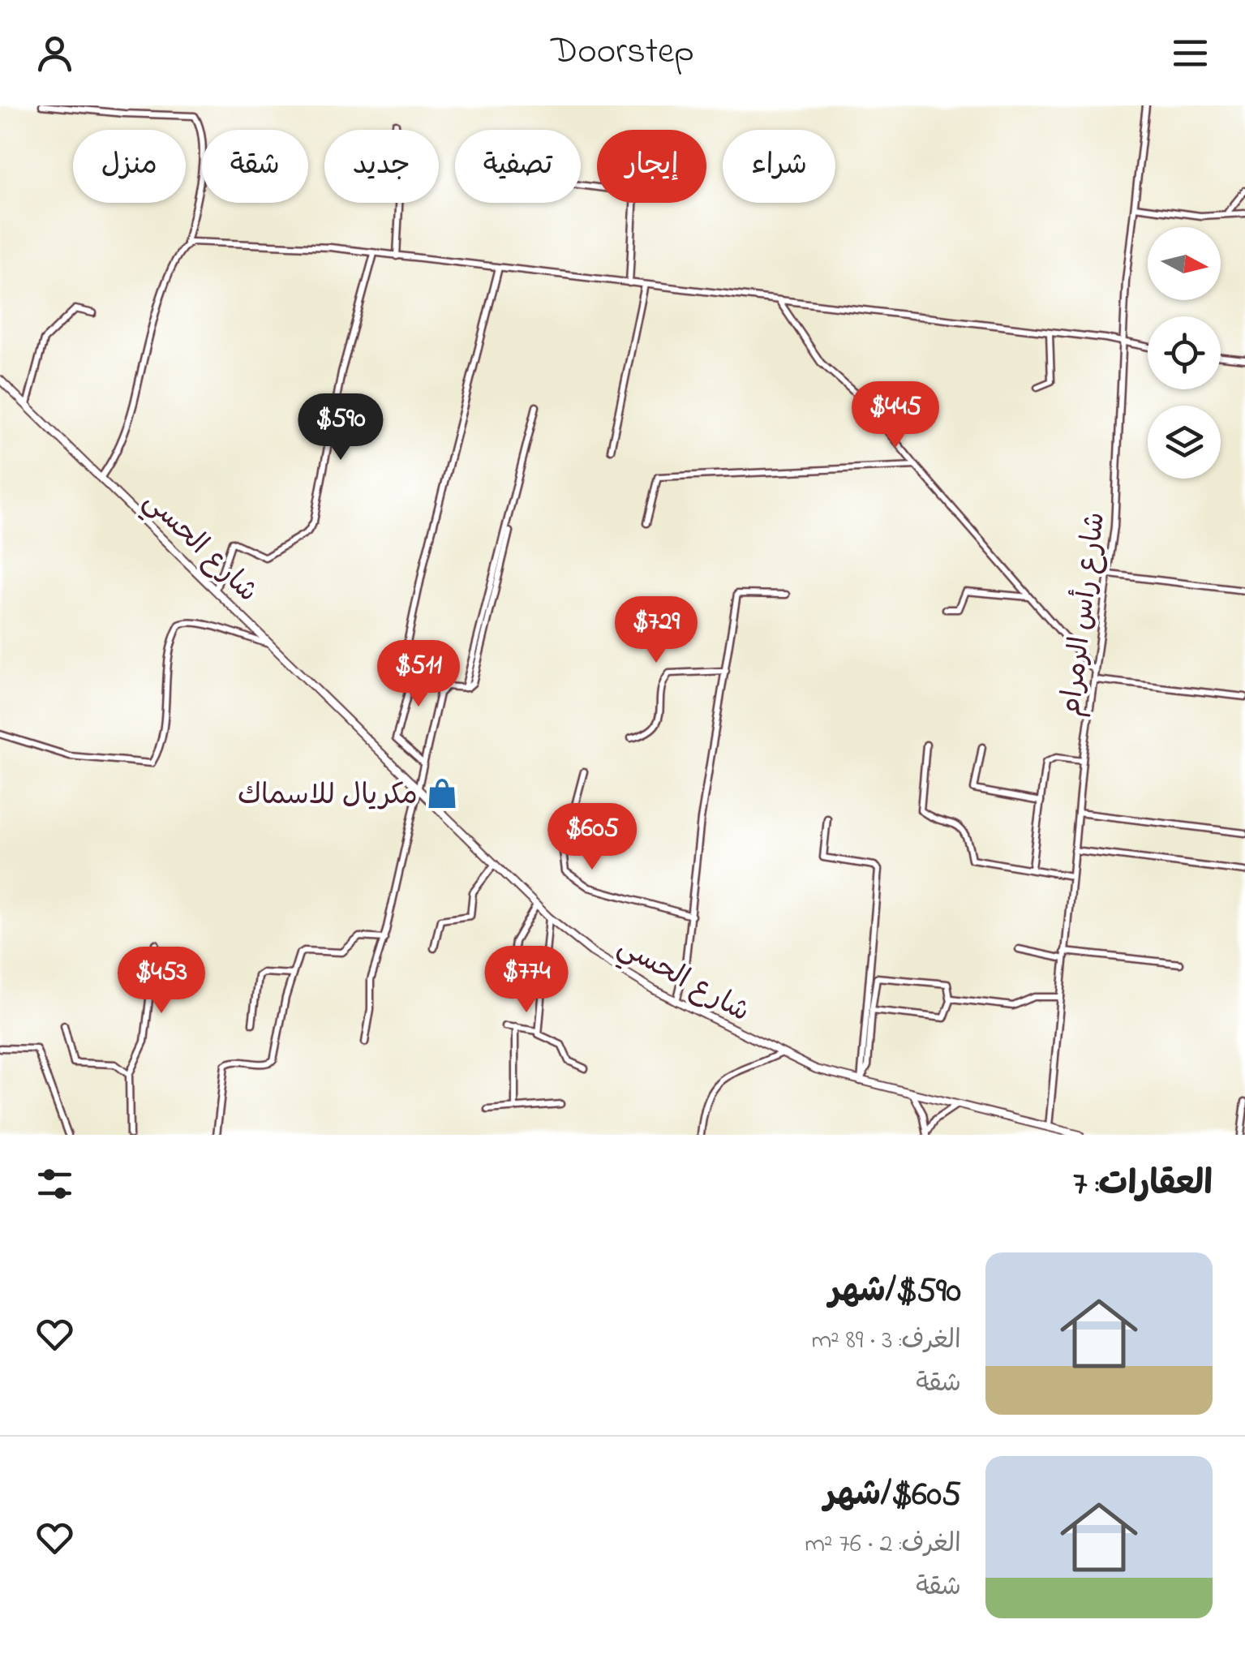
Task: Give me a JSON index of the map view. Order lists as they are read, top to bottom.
{
  "streets": {
    "street": ["شارع الحسي", "شارع رأس الرمرام"]
  },
  "crossings": [
    ["شارع الحسي", "شارع رأس الرمرام"]
  ],
  "places": {
    "shop": ["مكريال للاسماك"]
  },
  "north": "right",
  "page": {
    "header": "Doorstep",
    "chip": [
      "شراء",
      "إيجار",
      "تصفية",
      "جديد",
      "شقة",
      "منزل"
    ],
    "price": [
      "$445",
      "$590",
      "$729",
      "$511",
      "$605",
      "$774",
      "$453"
    ],
    "heading": "العقارات: 7",
    "list": [
      {
        "name": "$590/شهر",
        "note": "الغرف: 3 · 89 m² · شقة"
      },
      {
        "name": "$605/شهر",
        "note": "الغرف: 2 · 76 m² · شقة"
      }
    ]
  }
}
